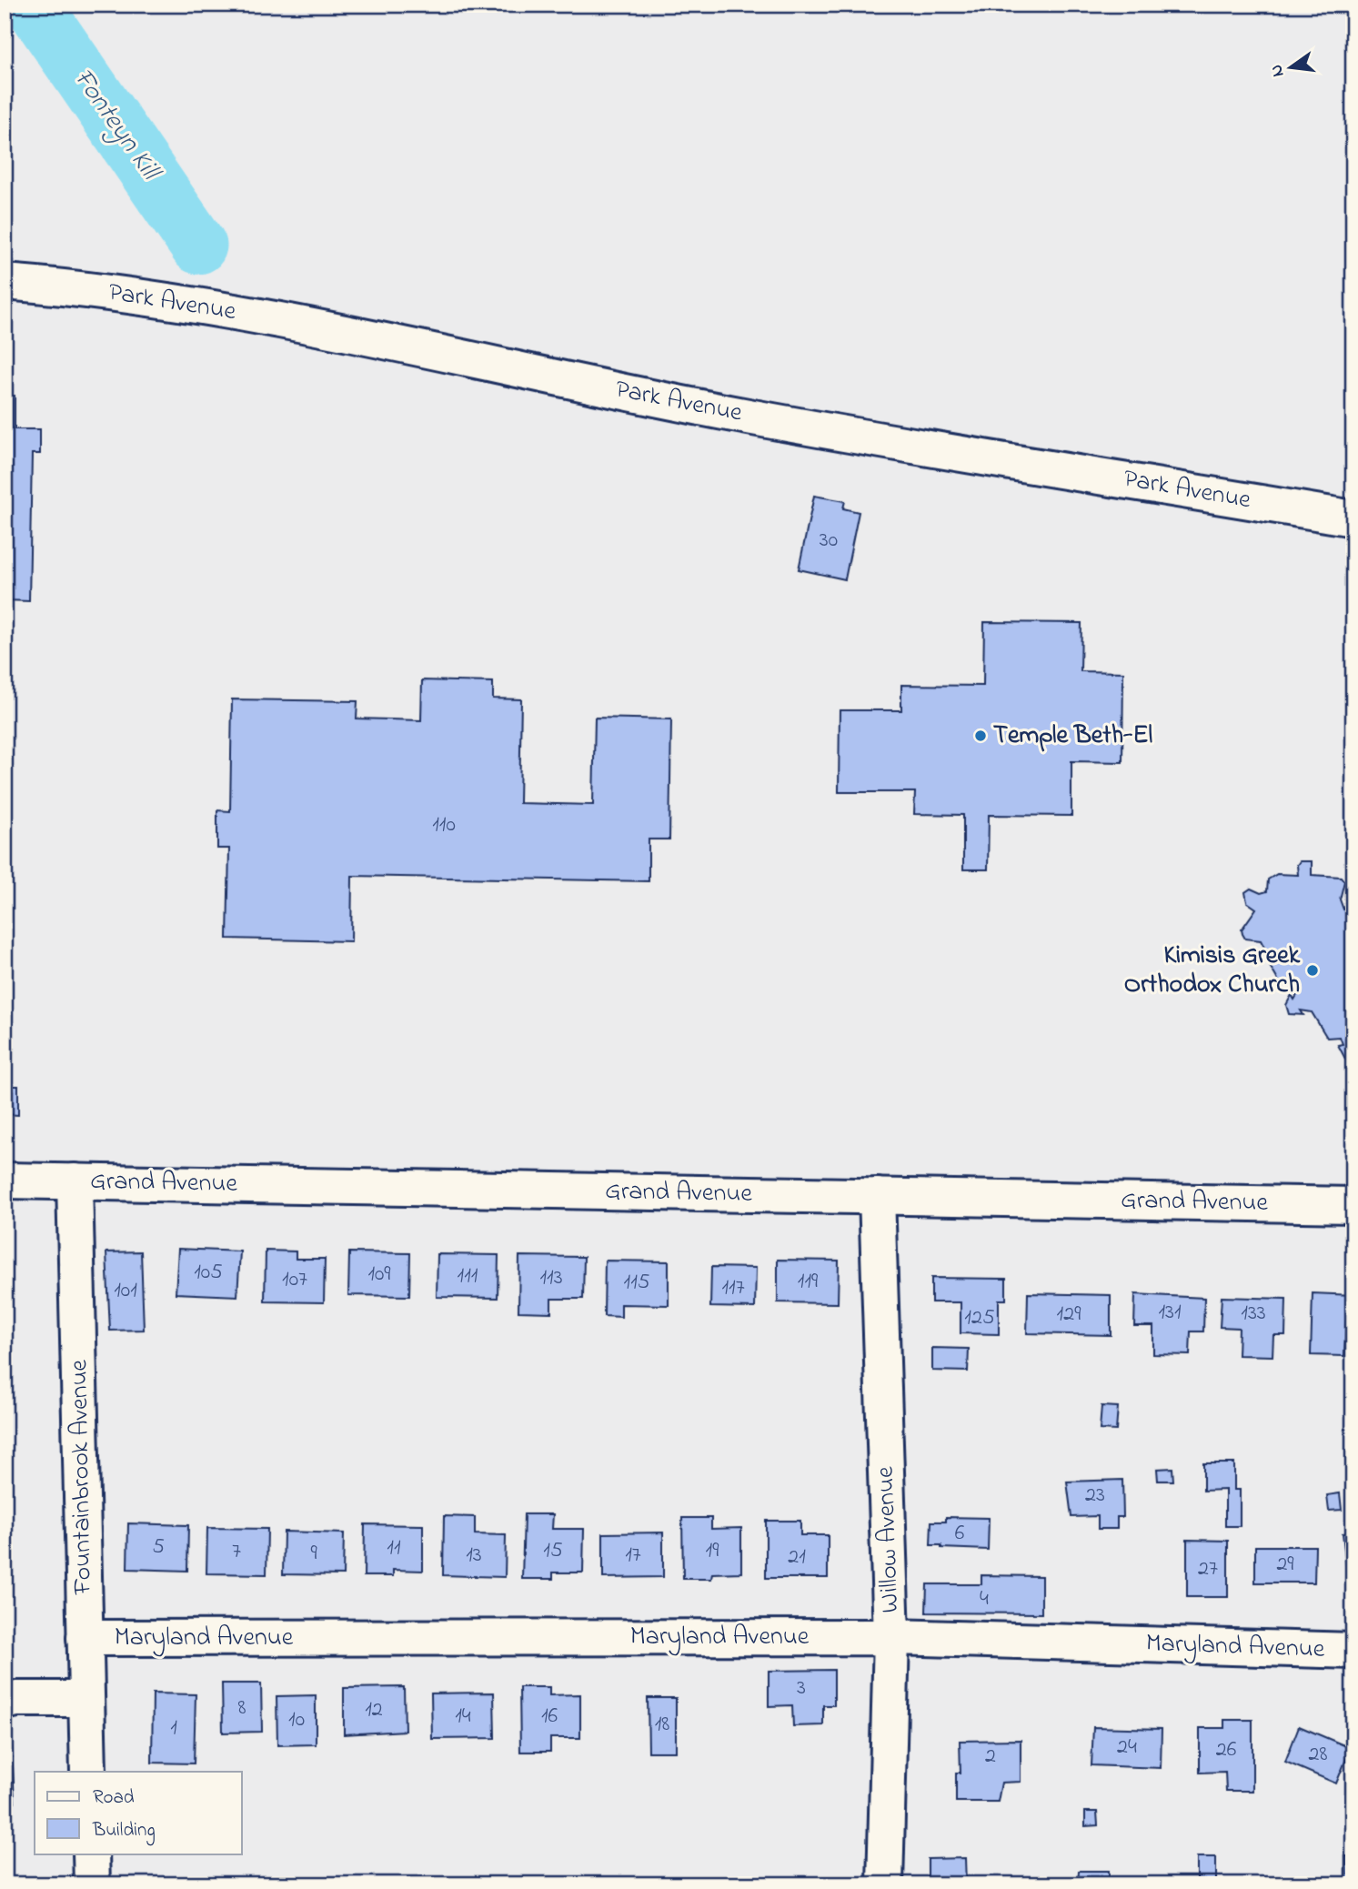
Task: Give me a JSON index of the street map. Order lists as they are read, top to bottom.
{
  "streets": {
    "street": [
      "Park Avenue",
      "Grand Avenue",
      "Fountainbrook Avenue",
      "Willow Avenue",
      "Maryland Avenue"
    ]
  },
  "crossings": [
    ["Grand Avenue", "Fountainbrook Avenue"],
    ["Grand Avenue", "Willow Avenue"],
    ["Fountainbrook Avenue", "Maryland Avenue"],
    ["Willow Avenue", "Maryland Avenue"]
  ],
  "water": ["Fonteyn Kill"],
  "places": ["Temple Beth-El", "Kimisis Greek Orthodox Church"],
  "house_numbers": [
    "30",
    "110",
    "105",
    "109",
    "111",
    "113",
    "107",
    "119",
    "115",
    "117",
    "101",
    "131",
    "133",
    "129",
    "125",
    "23",
    "6",
    "5",
    "11",
    "15",
    "19",
    "7",
    "9",
    "13",
    "17",
    "21",
    "29",
    "27",
    "4",
    "3",
    "8",
    "12",
    "14",
    "16",
    "10",
    "18",
    "1",
    "24",
    "26",
    "28",
    "2"
  ],
  "legend": ["Road", "Building"],
  "north": "left"
}
